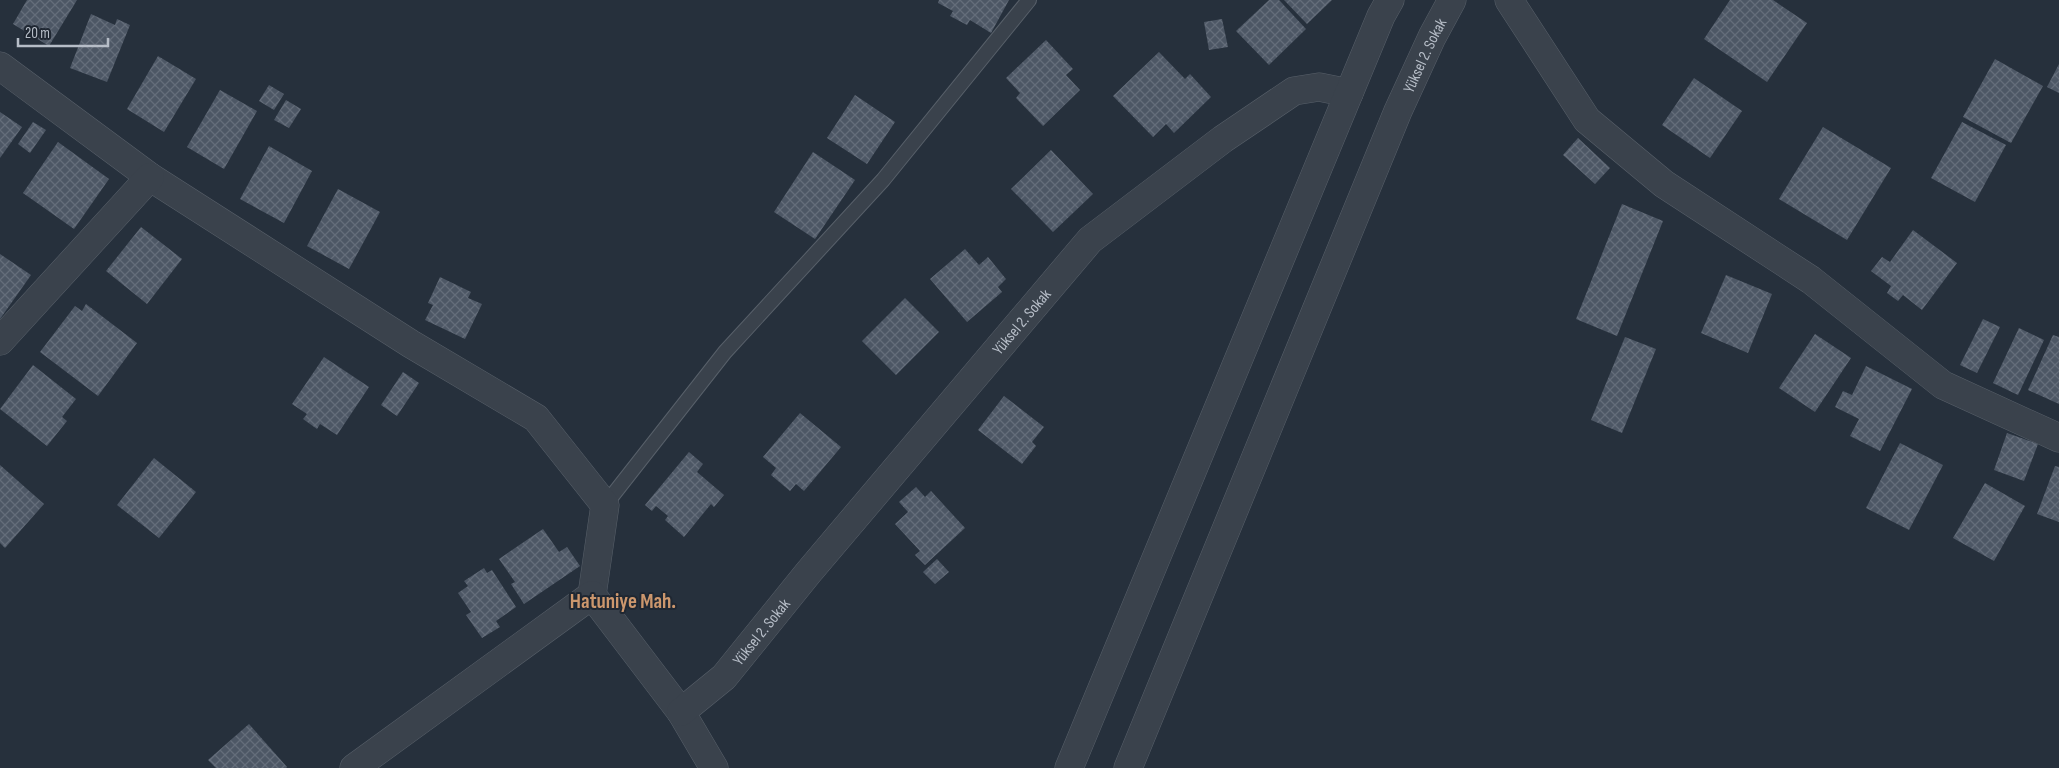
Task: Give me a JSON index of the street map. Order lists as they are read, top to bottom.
{
  "streets": {
    "street": ["Yüksel 2. Sokak"]
  },
  "districts": ["Hatuniye Mah."],
  "scale_bar": "20 m"
}
